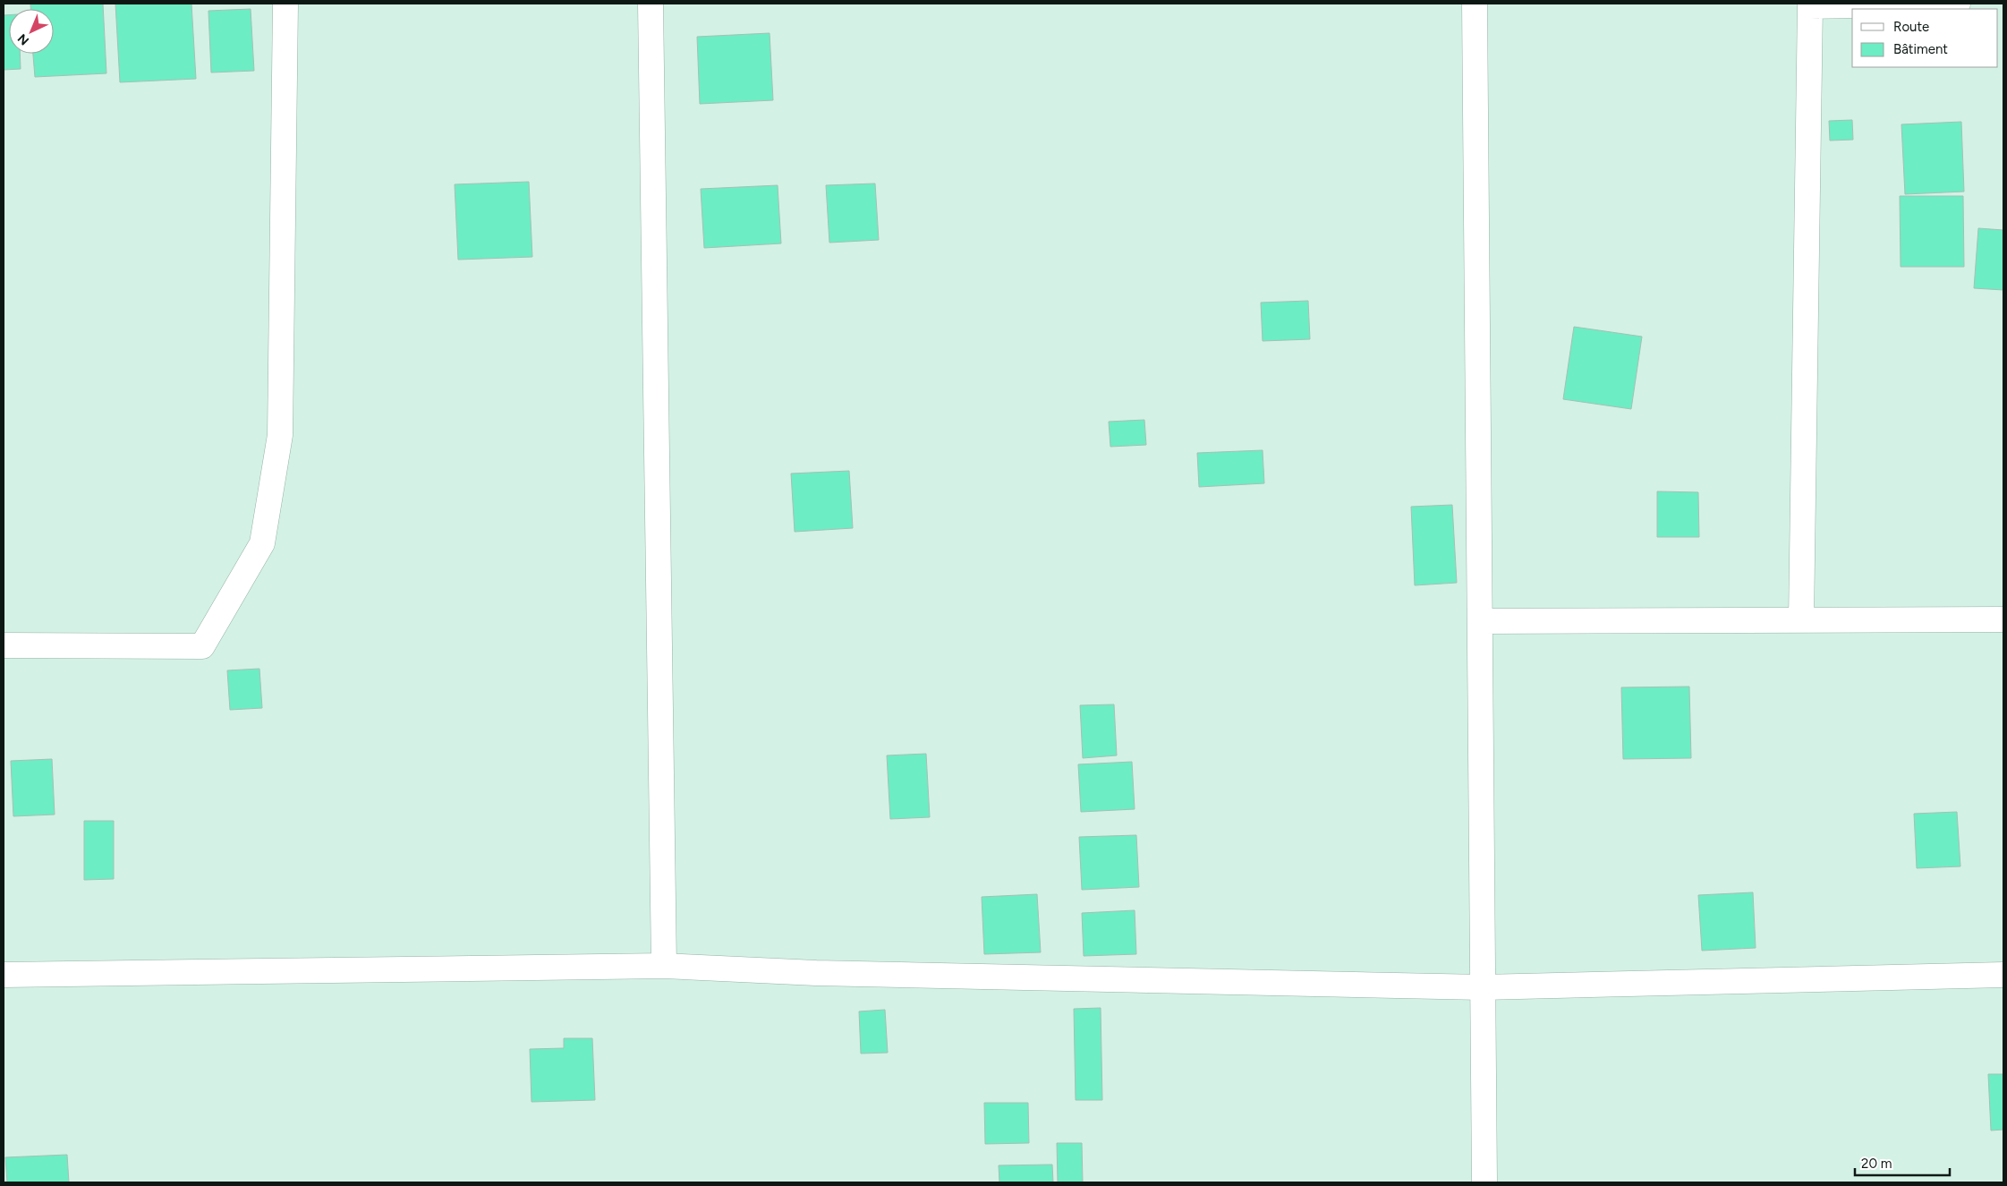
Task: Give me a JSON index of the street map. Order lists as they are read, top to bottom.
{
  "legend": ["Route", "Bâtiment"],
  "scale_bar": "20 m",
  "north": "bottom left"
}
